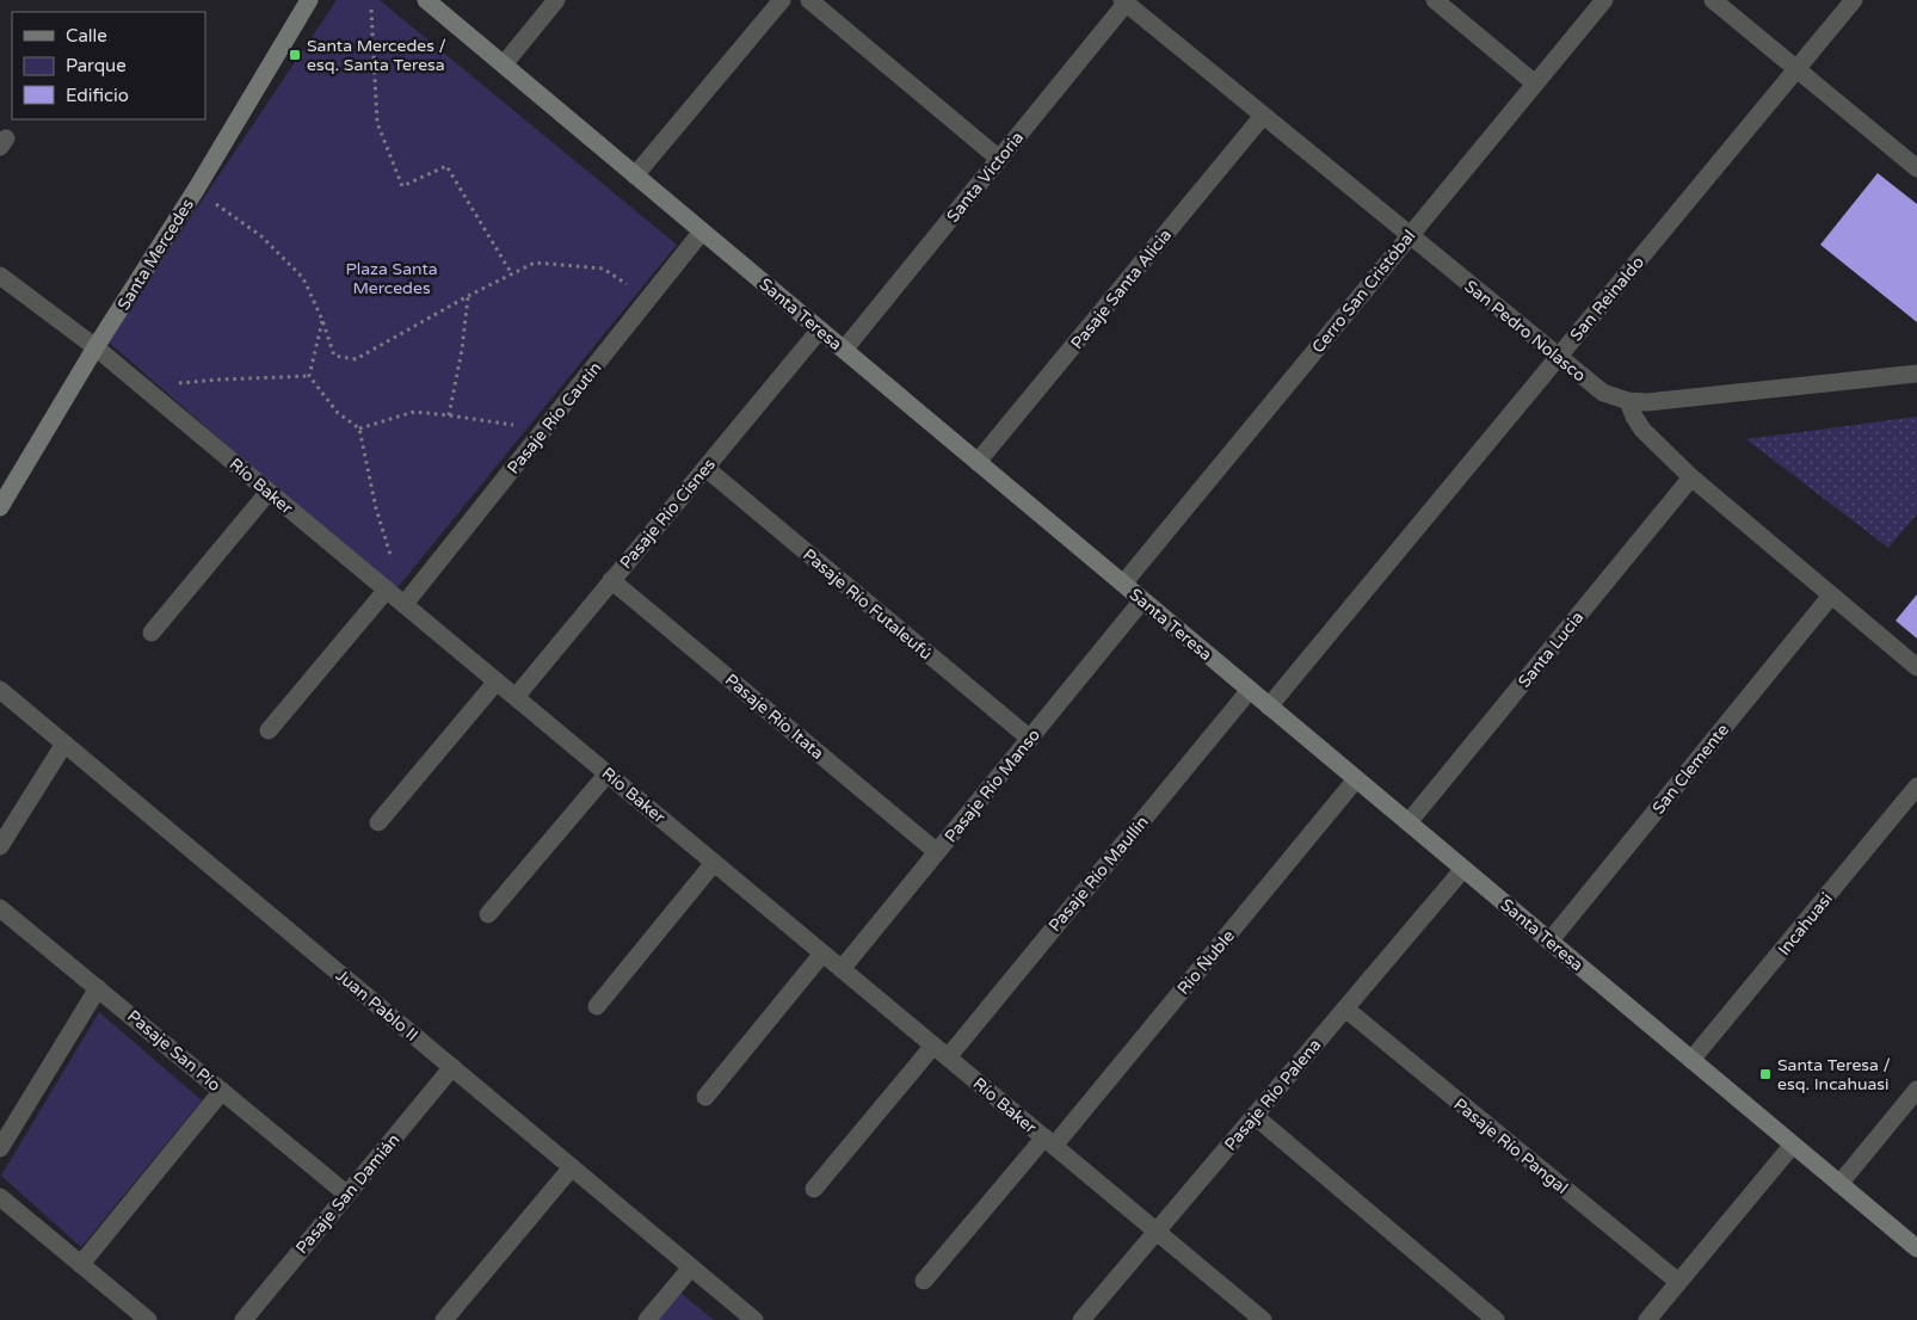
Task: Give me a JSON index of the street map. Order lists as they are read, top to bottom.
{
  "streets": {
    "street": [
      "Santa Victoria",
      "Santa Mercedes",
      "Pasaje Santa Alicia",
      "Cerro San Cristóbal",
      "San Reinaldo",
      "Santa Teresa",
      "San Pedro Nolasco",
      "Pasaje Río Cautín",
      "Río Baker",
      "Pasaje Río Cisnes",
      "Pasaje Río Futaleufú",
      "Santa Lucia",
      "Pasaje Río Itata",
      "San Clemente",
      "Pasaje Río Manso",
      "Pasaje Río Maullín",
      "Incahuasi",
      "Río Ñuble",
      "Juan Pablo II",
      "Pasaje San Pío",
      "Pasaje Río Palena",
      "Pasaje Río Pangal",
      "Pasaje San Damián"
    ]
  },
  "crossings": [
    ["Santa Victoria", "Santa Teresa"],
    ["Santa Victoria", "San Pedro Nolasco"],
    ["Santa Mercedes", "Río Baker"],
    ["Pasaje Santa Alicia", "Santa Teresa"],
    ["Pasaje Santa Alicia", "San Pedro Nolasco"],
    ["Cerro San Cristóbal", "Santa Teresa"],
    ["Cerro San Cristóbal", "San Pedro Nolasco"],
    ["San Reinaldo", "Santa Teresa"],
    ["San Reinaldo", "San Pedro Nolasco"],
    ["Santa Teresa", "Pasaje Río Cautín"],
    ["Santa Teresa", "Pasaje Río Cisnes"],
    ["Santa Teresa", "Santa Lucia"],
    ["Santa Teresa", "San Clemente"],
    ["Santa Teresa", "Pasaje Río Manso"],
    ["Santa Teresa", "Pasaje Río Maullín"],
    ["Santa Teresa", "Incahuasi"],
    ["Santa Teresa", "Río Ñuble"],
    ["Santa Teresa", "Pasaje Río Palena"],
    ["Pasaje Río Cautín", "Río Baker"],
    ["Río Baker", "Pasaje Río Cisnes"],
    ["Río Baker", "Pasaje Río Manso"],
    ["Río Baker", "Pasaje Río Maullín"],
    ["Río Baker", "Río Ñuble"],
    ["Río Baker", "Pasaje Río Palena"],
    ["Pasaje Río Cisnes", "Pasaje Río Futaleufú"],
    ["Pasaje Río Cisnes", "Pasaje Río Itata"],
    ["Pasaje Río Futaleufú", "Pasaje Río Manso"],
    ["Pasaje Río Itata", "Pasaje Río Manso"],
    ["Juan Pablo II", "Pasaje San Damián"],
    ["Pasaje San Pío", "Pasaje San Damián"],
    ["Pasaje Río Palena", "Pasaje Río Pangal"]
  ],
  "parks": ["Plaza Santa Mercedes"],
  "places": {
    "transit": ["Santa Mercedes / esq. Santa Teresa", "Santa Teresa / esq. Incahuasi"]
  },
  "legend": ["Calle", "Parque", "Edificio"]
}
